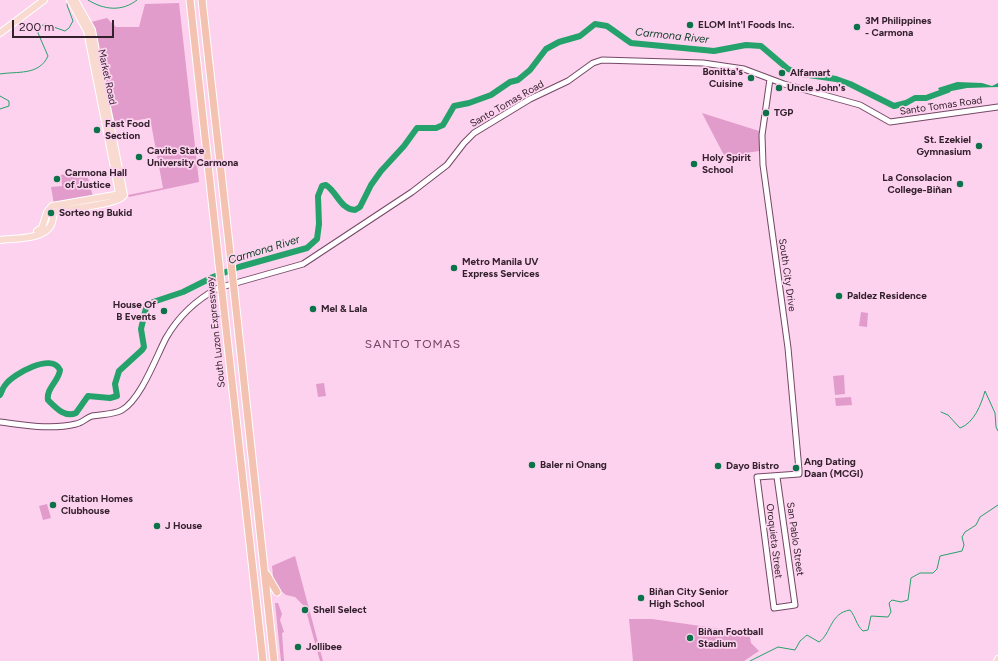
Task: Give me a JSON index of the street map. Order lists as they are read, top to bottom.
{
  "streets": {
    "highway": ["South Luzon Expressway"],
    "main road": ["Market Road"],
    "street": [
      "Santo Tomas Road",
      "South City Drive",
      "San Pablo Street",
      "Oroquieta Street"
    ]
  },
  "crossings": [
    ["Santo Tomas Road", "South City Drive"],
    ["South City Drive", "San Pablo Street"],
    ["South City Drive", "Oroquieta Street"],
    ["San Pablo Street", "Oroquieta Street"]
  ],
  "districts": ["SANTO TOMAS"],
  "water": ["Carmona River"],
  "places": [
    "ELOM Int'l Foods Inc.",
    "3M Philippines - Carmona",
    "Alfamart",
    "Bonitta's Cuisine",
    "Uncle John's",
    "TGP",
    "Fast Food Section",
    "St. Ezekiel Gymnasium",
    "Cavite State University Carmona",
    "Holy Spirit School",
    "Carmona Hall of Justice",
    "La Consolacion College-Biñan",
    "Sorteo ng Bukid",
    "Metro Manila UV Express Services",
    "Paldez Residence",
    "Mel & Lala",
    "House Of B Events",
    "Baler ni Onang",
    "Dayo Bistro",
    "Ang Dating Daan (MCGI)",
    "Citation Homes Clubhouse",
    "J House",
    "Biñan City Senior High School",
    "Shell Select",
    "Biñan Football Stadium",
    "Jollibee"
  ],
  "scale_bar": "200 m"
}
